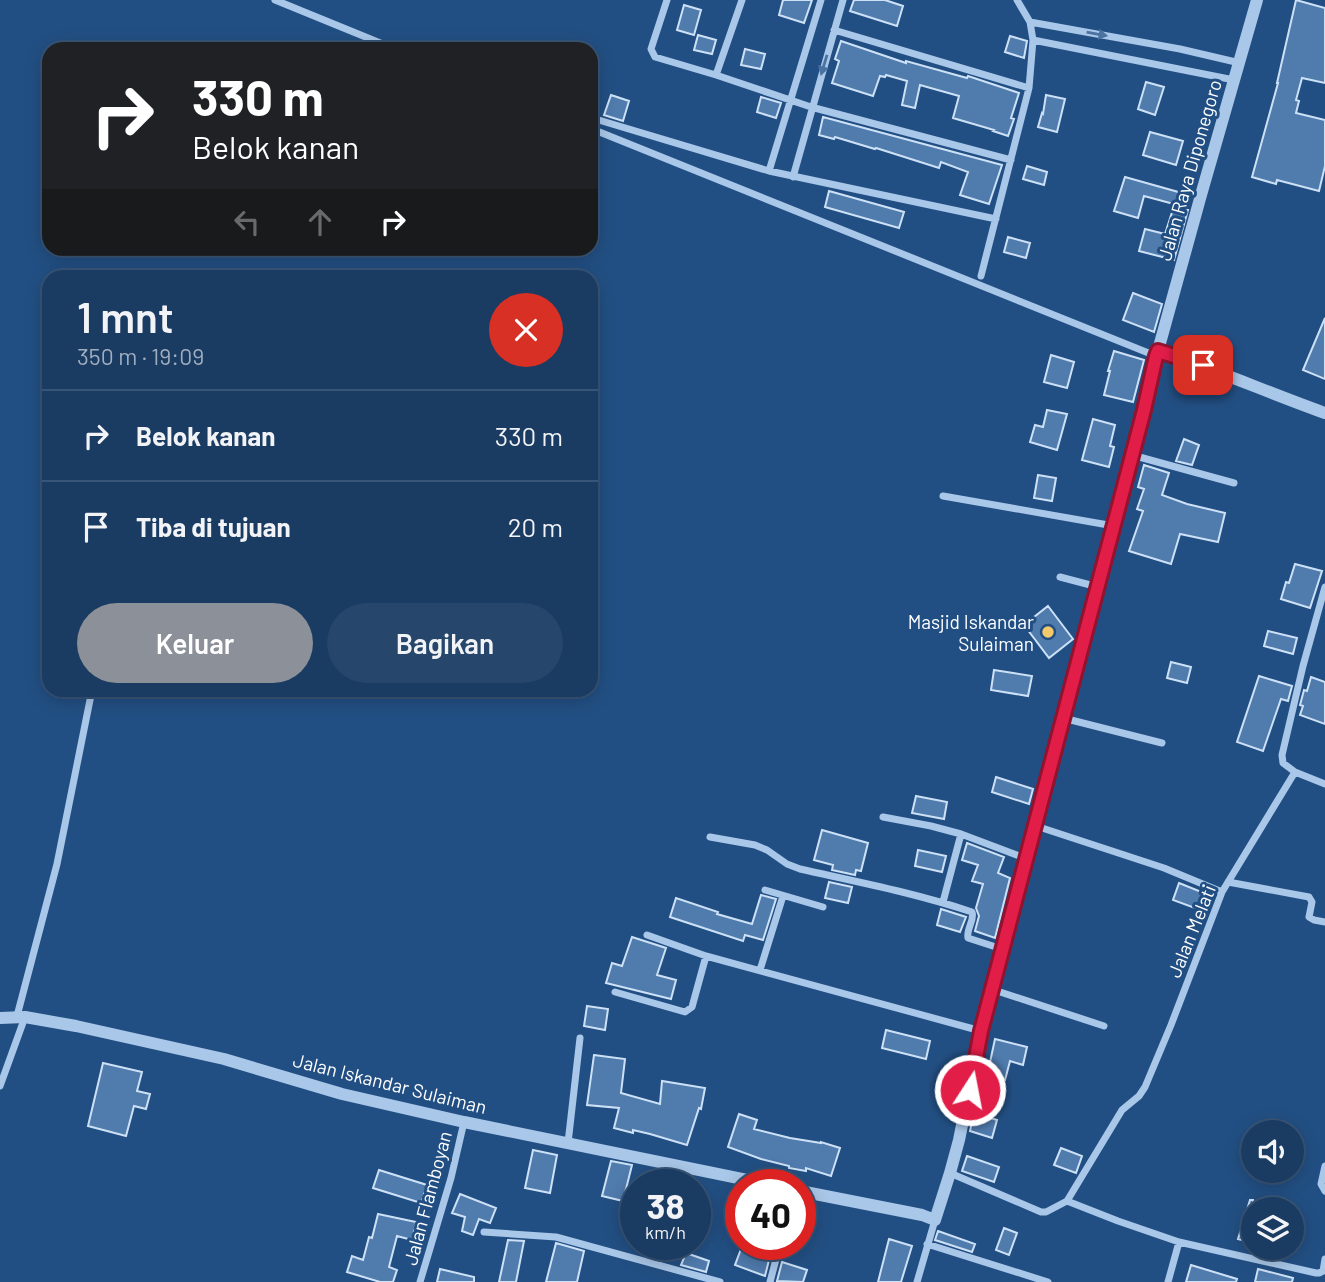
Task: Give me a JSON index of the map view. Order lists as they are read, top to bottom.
{
  "streets": {
    "street": [
      "Jalan Raya Diponegoro",
      "Jalan Melati",
      "Jalan Iskandar Sulaiman",
      "Jalan Flamboyan"
    ]
  },
  "crossings": [
    ["Jalan Iskandar Sulaiman", "Jalan Flamboyan"]
  ],
  "places": ["Masjid Iskandar Sulaiman"],
  "page": {
    "turn": ["330 m", "Belok kanan"],
    "heading": ["1 mnt", "350 m · 19:09"],
    "list": [
      {
        "name": "Belok kanan",
        "value": "330 m"
      },
      {
        "name": "Tiba di tujuan",
        "value": "20 m"
      }
    ],
    "buttons": ["Keluar", "Bagikan"],
    "speed": "38 km/h",
    "limit": "40"
  }
}
